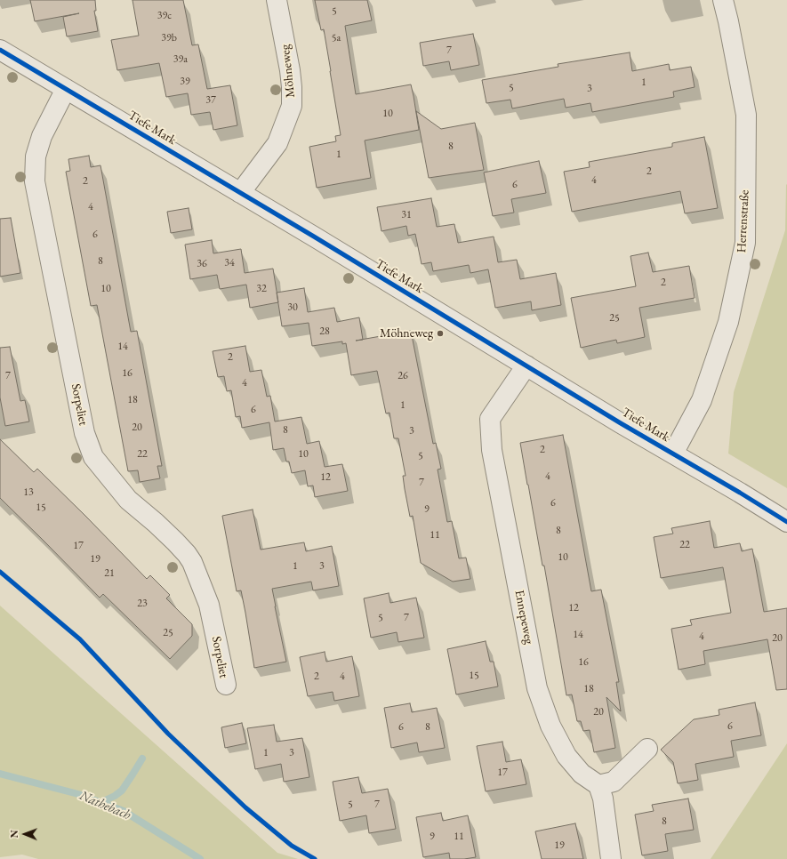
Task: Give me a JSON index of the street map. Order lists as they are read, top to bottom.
{
  "streets": {
    "street": [
      "Möhneweg",
      "Tiefe Mark",
      "Herrenstraße",
      "Sorpeliet",
      "Ennepeweg"
    ]
  },
  "crossings": [
    ["Möhneweg", "Tiefe Mark"],
    ["Tiefe Mark", "Herrenstraße"],
    ["Tiefe Mark", "Sorpeliet"],
    ["Tiefe Mark", "Ennepeweg"]
  ],
  "water": ["Nathebach"],
  "places": ["Möhneweg"],
  "house_numbers": [
    "5",
    "39c",
    "39b",
    "5a",
    "7",
    "39a",
    "39",
    "1",
    "5",
    "3",
    "37",
    "10",
    "8",
    "1",
    "2",
    "4",
    "2",
    "6",
    "4",
    "31",
    "6",
    "8",
    "34",
    "36",
    "2",
    "10",
    "32",
    "30",
    "25",
    "28",
    "14",
    "2",
    "16",
    "7",
    "26",
    "4",
    "18",
    "1",
    "6",
    "20",
    "8",
    "3",
    "2",
    "22",
    "10",
    "5",
    "4",
    "12",
    "7",
    "13",
    "6",
    "15",
    "9",
    "8",
    "11",
    "22",
    "17",
    "10",
    "19",
    "1",
    "3",
    "21",
    "23",
    "12",
    "5",
    "7",
    "25",
    "14",
    "4",
    "20",
    "16",
    "15",
    "2",
    "4",
    "18",
    "20",
    "6",
    "6",
    "8",
    "1",
    "3",
    "17",
    "5",
    "7",
    "8",
    "9",
    "11",
    "19"
  ],
  "north": "left"
}
